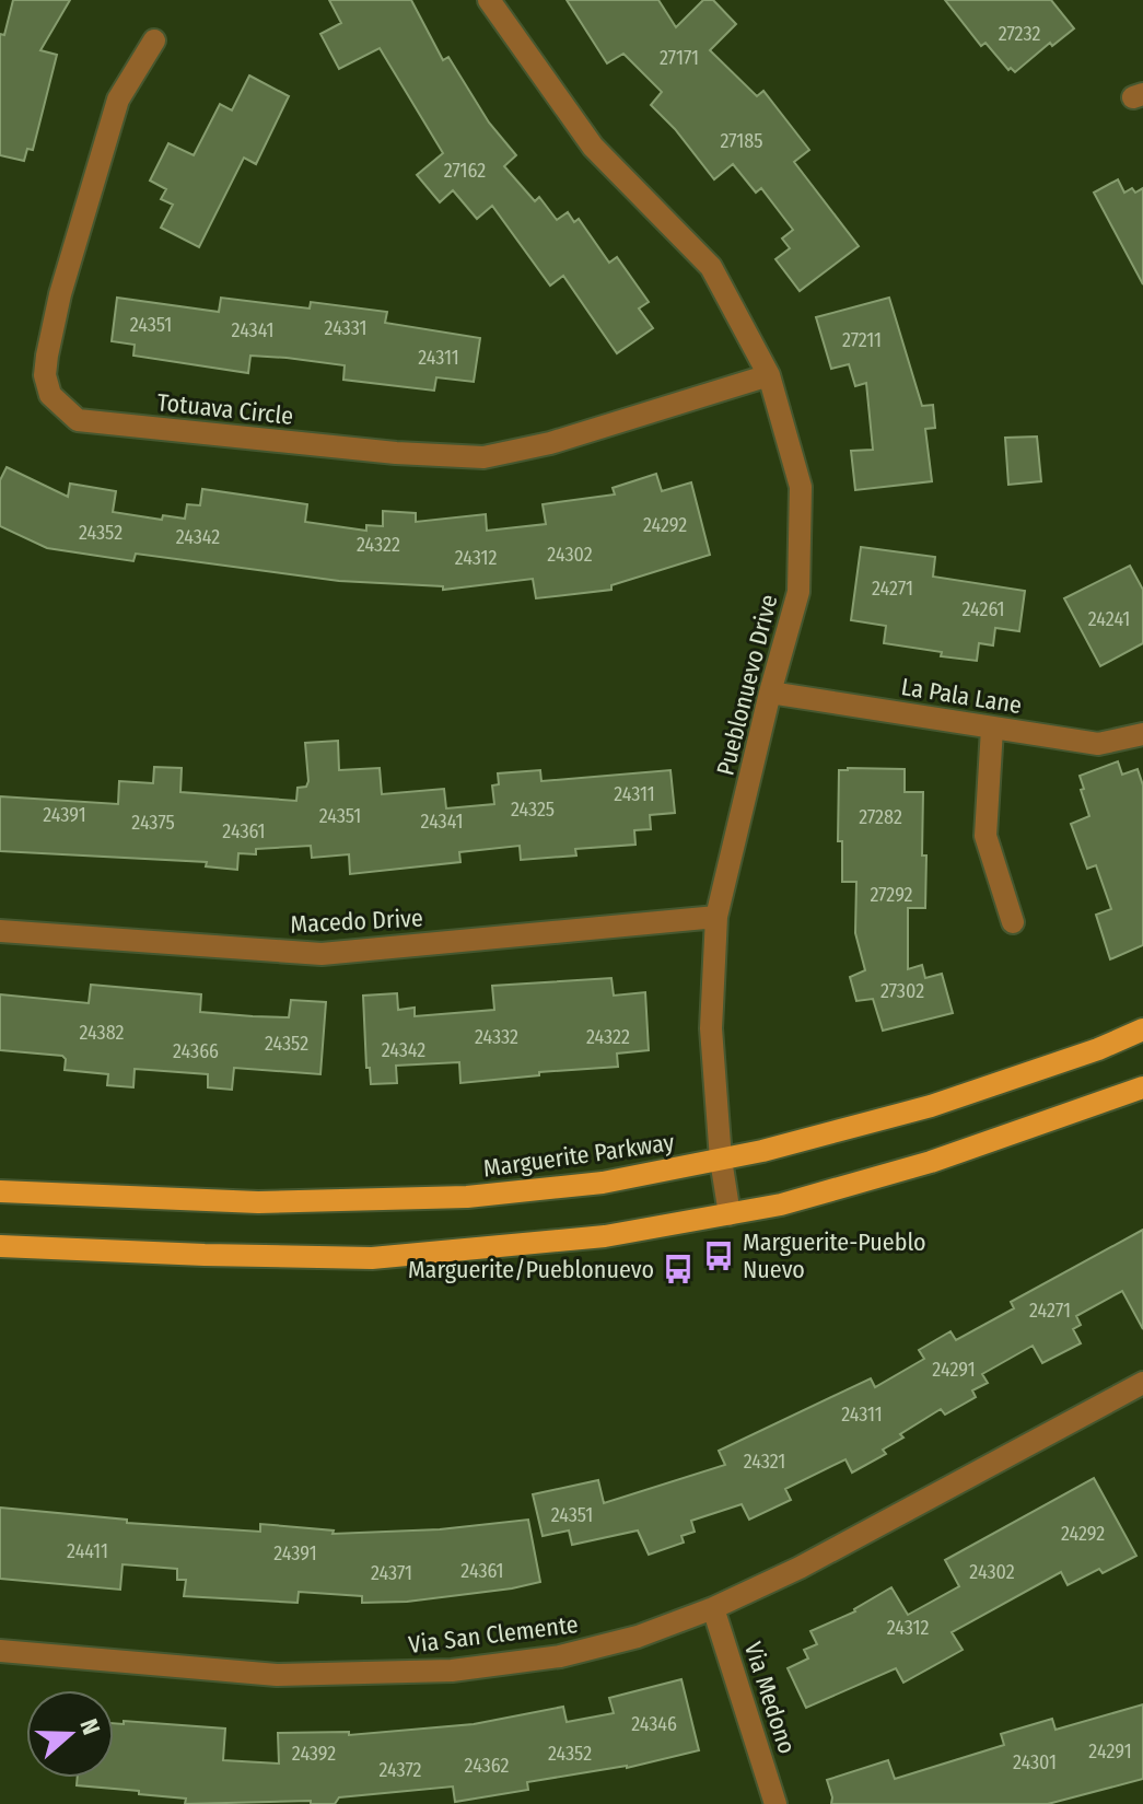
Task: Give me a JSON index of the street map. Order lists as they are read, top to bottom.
{
  "streets": {
    "main road": ["Marguerite Parkway"],
    "street": [
      "Totuava Circle",
      "Pueblonuevo Drive",
      "La Pala Lane",
      "Macedo Drive",
      "Via San Clemente",
      "Via Medono"
    ]
  },
  "crossings": [
    ["Totuava Circle", "Pueblonuevo Drive"],
    ["Pueblonuevo Drive", "La Pala Lane"],
    ["Pueblonuevo Drive", "Macedo Drive"],
    ["Pueblonuevo Drive", "Marguerite Parkway"],
    ["Via San Clemente", "Via Medono"]
  ],
  "places": {
    "bus stop": ["Marguerite-Pueblo Nuevo", "Marguerite/Pueblonuevo"]
  },
  "house_numbers": [
    "27232",
    "27171",
    "27185",
    "27162",
    "24351",
    "24331",
    "24341",
    "27211",
    "24311",
    "24292",
    "24352",
    "24342",
    "24322",
    "24302",
    "24312",
    "24271",
    "24261",
    "24241",
    "24311",
    "24325",
    "24391",
    "24351",
    "27282",
    "24341",
    "24375",
    "24361",
    "27292",
    "27302",
    "24382",
    "24332",
    "24322",
    "24352",
    "24342",
    "24366",
    "24271",
    "24291",
    "24311",
    "24321",
    "24351",
    "24292",
    "24411",
    "24391",
    "24361",
    "24302",
    "24371",
    "24312",
    "24346",
    "24291",
    "24392",
    "24352",
    "24301",
    "24362",
    "24372"
  ],
  "north": "right"
}
